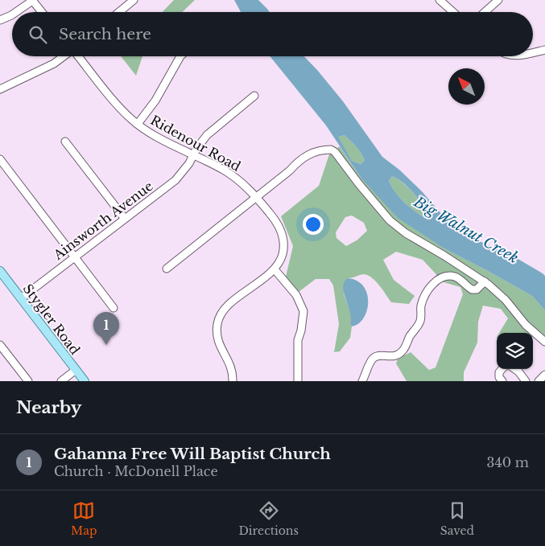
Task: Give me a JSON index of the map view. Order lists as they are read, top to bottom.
{
  "streets": {
    "main road": ["Stygler Road"],
    "street": ["Ridenour Road", "Ainsworth Avenue"]
  },
  "crossings": [
    ["Ridenour Road", "Ainsworth Avenue"],
    ["Ainsworth Avenue", "Stygler Road"]
  ],
  "water": ["Big Walnut Creek"],
  "north": "top left",
  "page": {
    "search": "Search here",
    "pins": "1",
    "heading": "Nearby",
    "list": [
      {
        "mark": "1",
        "name": "Gahanna Free Will Baptist Church",
        "note": "Church · McDonell Place",
        "value": "340 m"
      }
    ],
    "nav": ["Map", "Directions", "Saved"]
  }
}
